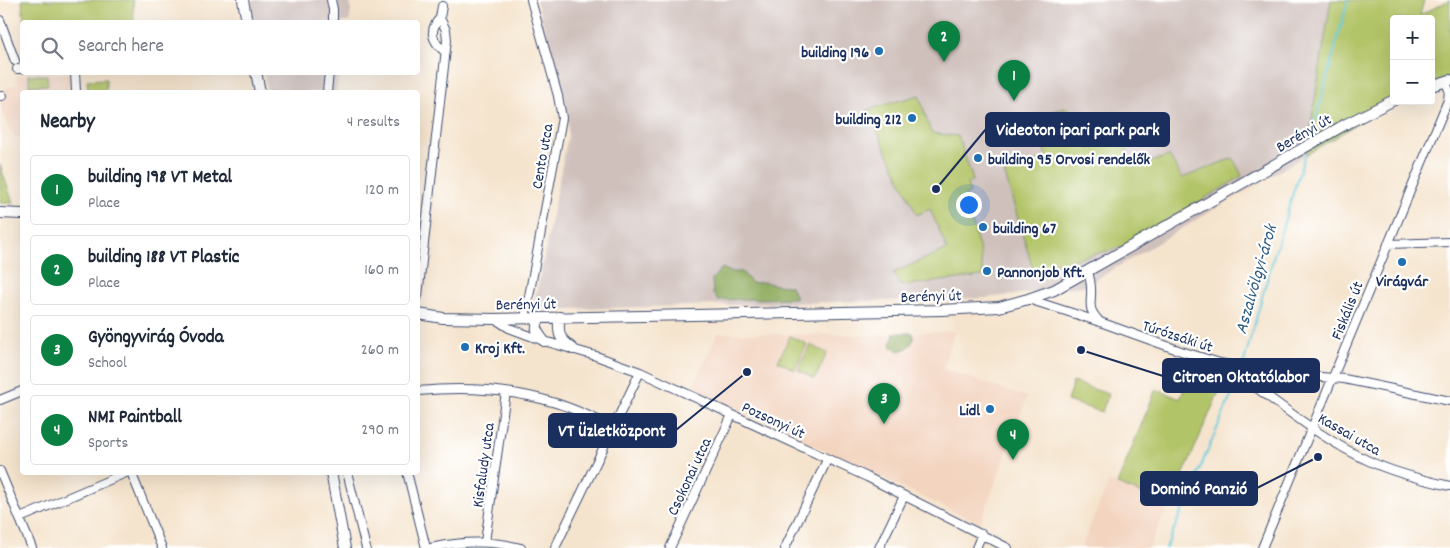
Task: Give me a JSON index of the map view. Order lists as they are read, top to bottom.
{
  "streets": {
    "main road": ["Berényi út"],
    "street": [
      "Cento utca",
      "Fiskális út",
      "Túrózsáki út",
      "Pozsonyi út",
      "Kassai utca",
      "Kisfaludy utca",
      "Csokonai utca"
    ]
  },
  "crossings": [
    ["Berényi út", "Cento utca"],
    ["Berényi út", "Túrózsáki út"],
    ["Berényi út", "Pozsonyi út"],
    ["Fiskális út", "Túrózsáki út"],
    ["Fiskális út", "Kassai utca"],
    ["Pozsonyi út", "Csokonai utca"]
  ],
  "water": ["Aszalvölgyi-árok"],
  "places": [
    "building 196",
    "building 212",
    "building 95 Orvosi rendelők",
    "Videoton ipari park park",
    "building 67",
    "Virágvár",
    "Pannonjob Kft.",
    "Kroj Kft.",
    "Citroen Oktatólabor",
    "VT Üzletközpont",
    "Lidl",
    "Dominó Panzió"
  ],
  "page": {
    "map_buttons": ["+", "−"],
    "search": "Search here",
    "pins": [
      "2",
      "1",
      "3",
      "4"
    ],
    "heading": ["Nearby", "4 results"],
    "list": [
      {
        "mark": "1",
        "name": "building 198 VT Metal",
        "note": "Place",
        "value": "120 m"
      },
      {
        "mark": "2",
        "name": "building 188 VT Plastic",
        "note": "Place",
        "value": "160 m"
      },
      {
        "mark": "3",
        "name": "Gyöngyvirág Óvoda",
        "note": "School",
        "value": "260 m"
      },
      {
        "mark": "4",
        "name": "NMI Paintball",
        "note": "Sports",
        "value": "290 m"
      }
    ]
  }
}
